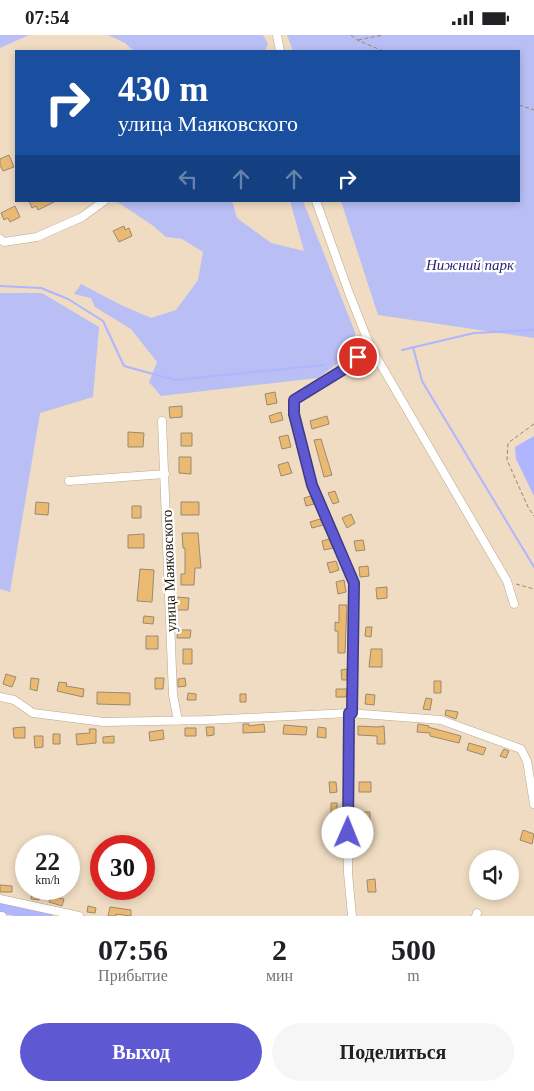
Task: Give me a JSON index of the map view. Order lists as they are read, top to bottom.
{
  "streets": {
    "street": ["улица Маяковского"]
  },
  "parks": ["Нижний парк"],
  "page": {
    "status": "07:54",
    "turn": ["430 m", "улица Маяковского"],
    "speed": "22 km/h",
    "limit": "30",
    "eta": [
      "07:56",
      "Прибытие",
      "2",
      "мин",
      "500",
      "m"
    ],
    "buttons": ["Выход", "Поделиться"]
  }
}
